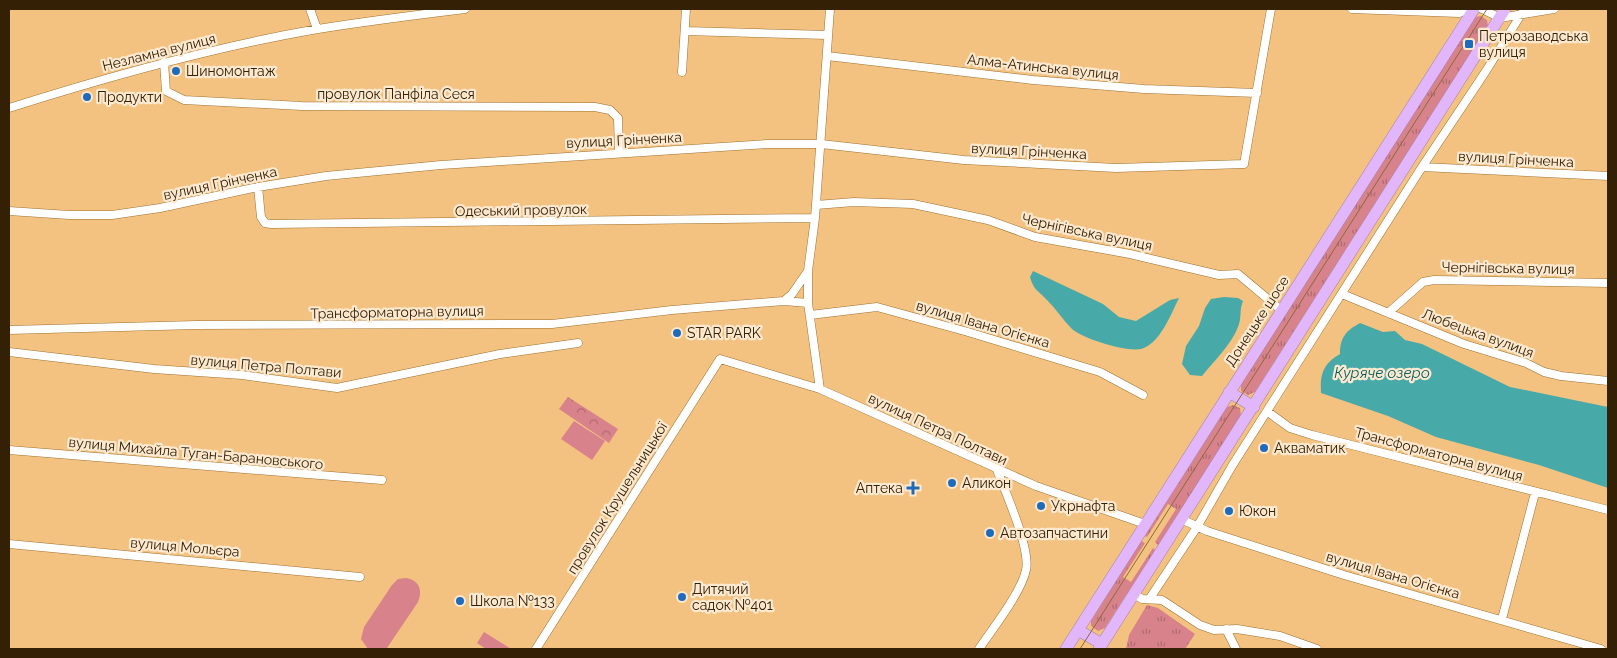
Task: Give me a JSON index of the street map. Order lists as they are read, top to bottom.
{
  "streets": {
    "highway": ["Донецьке шосе"],
    "street": [
      "Незламна вулиця",
      "Алма-Атинська вулиця",
      "провулок Панфіла Сеся",
      "вулиця Грінченка",
      "Одеський провулок",
      "Чернігівська вулиця",
      "Трансформаторна вулиця",
      "вулиця Івана Огієнка",
      "Любецька вулиця",
      "вулиця Петра Полтави",
      "вулиця Михайла Туган-Барановського",
      "провулок Крушельницької",
      "вулиця Мольєра"
    ]
  },
  "crossings": [
    ["Незламна вулиця", "провулок Панфіла Сеся"],
    ["Алма-Атинська вулиця", "вулиця Грінченка"],
    ["провулок Панфіла Сеся", "вулиця Грінченка"],
    ["вулиця Грінченка", "Одеський провулок"],
    ["Чернігівська вулиця", "Донецьке шосе"],
    ["Чернігівська вулиця", "Любецька вулиця"],
    ["Донецьке шосе", "вулиця Петра Полтави"],
    ["вулиця Петра Полтави", "провулок Крушельницької"]
  ],
  "water": ["Куряче озеро"],
  "places": {
    "transit": ["Петрозаводська вулиця"],
    "other": [
      "Шиномонтаж",
      "Продукти",
      "STAR PARK",
      "Акваматик",
      "Аликон",
      "Укрнафта",
      "Юкон",
      "Автозапчастини",
      "Дитячий садок №401",
      "Школа №133"
    ],
    "health": ["Аптека"]
  }
}
